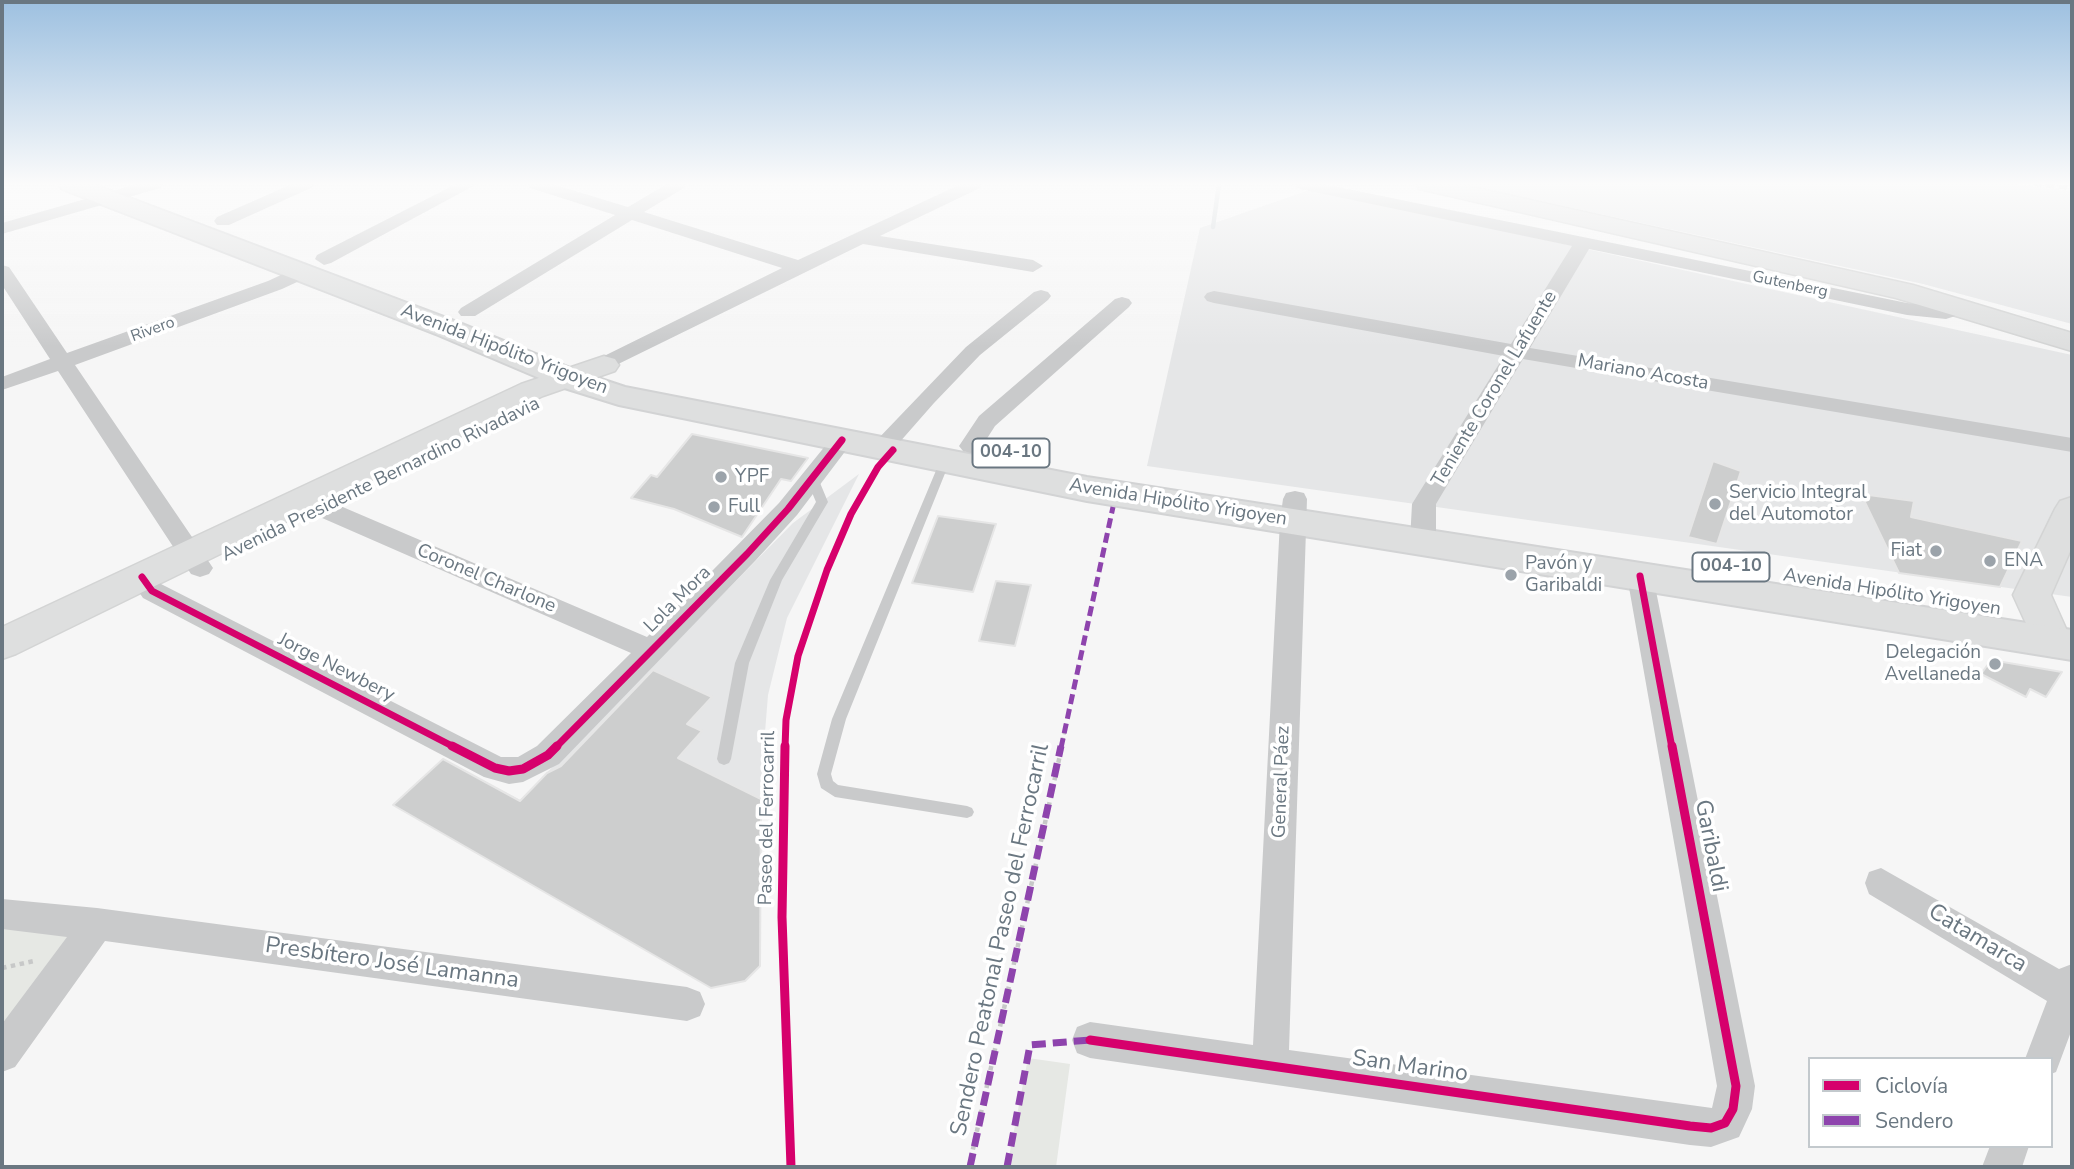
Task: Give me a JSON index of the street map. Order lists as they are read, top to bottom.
{
  "streets": {
    "main road": [
      "Gutenberg",
      "Avenida Hipólito Yrigoyen",
      "004-10",
      "Avenida Presidente Bernardino Rivadavia"
    ],
    "street": [
      "Rivero",
      "Mariano Acosta",
      "Teniente Coronel Lafuente",
      "Coronel Charlone",
      "Lola Mora",
      "Jorge Newbery",
      "General Páez",
      "Garibaldi",
      "Catamarca",
      "Presbítero José Lamanna",
      "San Marino"
    ],
    "path": ["Sendero Peatonal Paseo del Ferrocarril"],
    "cycle path": ["Paseo del Ferrocarril"]
  },
  "crossings": [
    ["Gutenberg", "Teniente Coronel Lafuente"],
    ["Rivero", "Avenida Hipólito Yrigoyen"],
    ["Avenida Hipólito Yrigoyen", "Teniente Coronel Lafuente"],
    ["Avenida Hipólito Yrigoyen", "Avenida Presidente Bernardino Rivadavia"],
    ["Avenida Hipólito Yrigoyen", "Lola Mora"],
    ["Avenida Hipólito Yrigoyen", "General Páez"],
    ["Avenida Hipólito Yrigoyen", "Garibaldi"],
    ["Mariano Acosta", "Teniente Coronel Lafuente"],
    ["Avenida Presidente Bernardino Rivadavia", "Coronel Charlone"],
    ["Avenida Presidente Bernardino Rivadavia", "Jorge Newbery"],
    ["Coronel Charlone", "Lola Mora"],
    ["Lola Mora", "Jorge Newbery"],
    ["General Páez", "San Marino"],
    ["Garibaldi", "San Marino"]
  ],
  "places": [
    "YPF",
    "Servicio Integral del Automotor",
    "Full",
    "Fiat",
    "ENA",
    "Pavón y Garibaldi",
    "Delegación Avellaneda"
  ],
  "legend": ["Ciclovía", "Sendero"]
}
